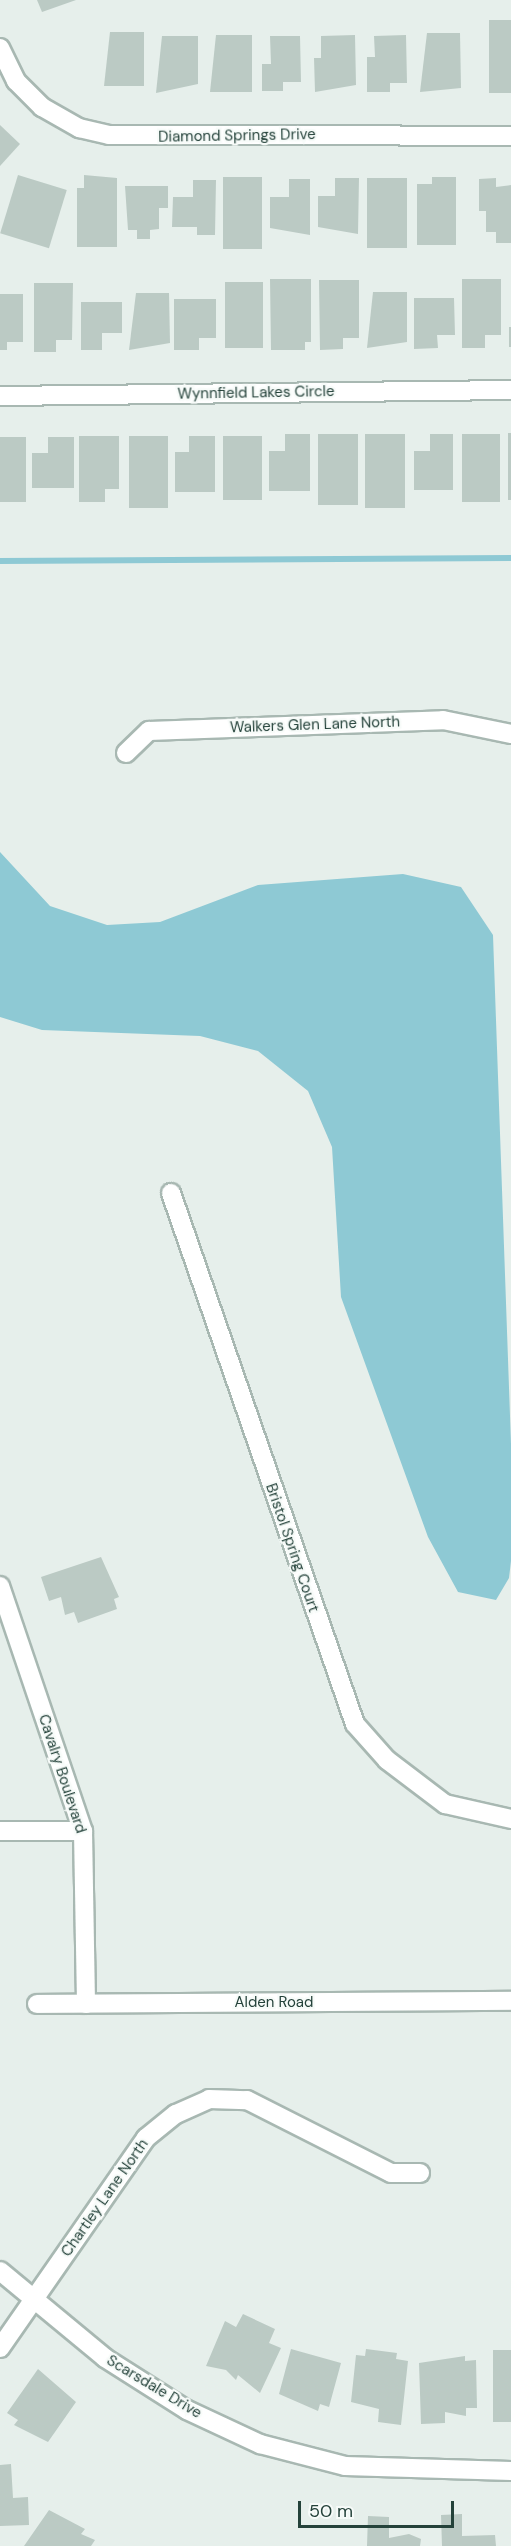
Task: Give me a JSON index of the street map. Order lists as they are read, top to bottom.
{
  "streets": {
    "street": [
      "Diamond Springs Drive",
      "Wynnfield Lakes Circle",
      "Walkers Glen Lane North",
      "Bristol Spring Court",
      "Cavalry Boulevard",
      "Alden Road",
      "Chartley Lane North",
      "Scarsdale Drive"
    ]
  },
  "crossings": [
    ["Cavalry Boulevard", "Alden Road"],
    ["Chartley Lane North", "Scarsdale Drive"]
  ],
  "scale_bar": "50 m"
}
